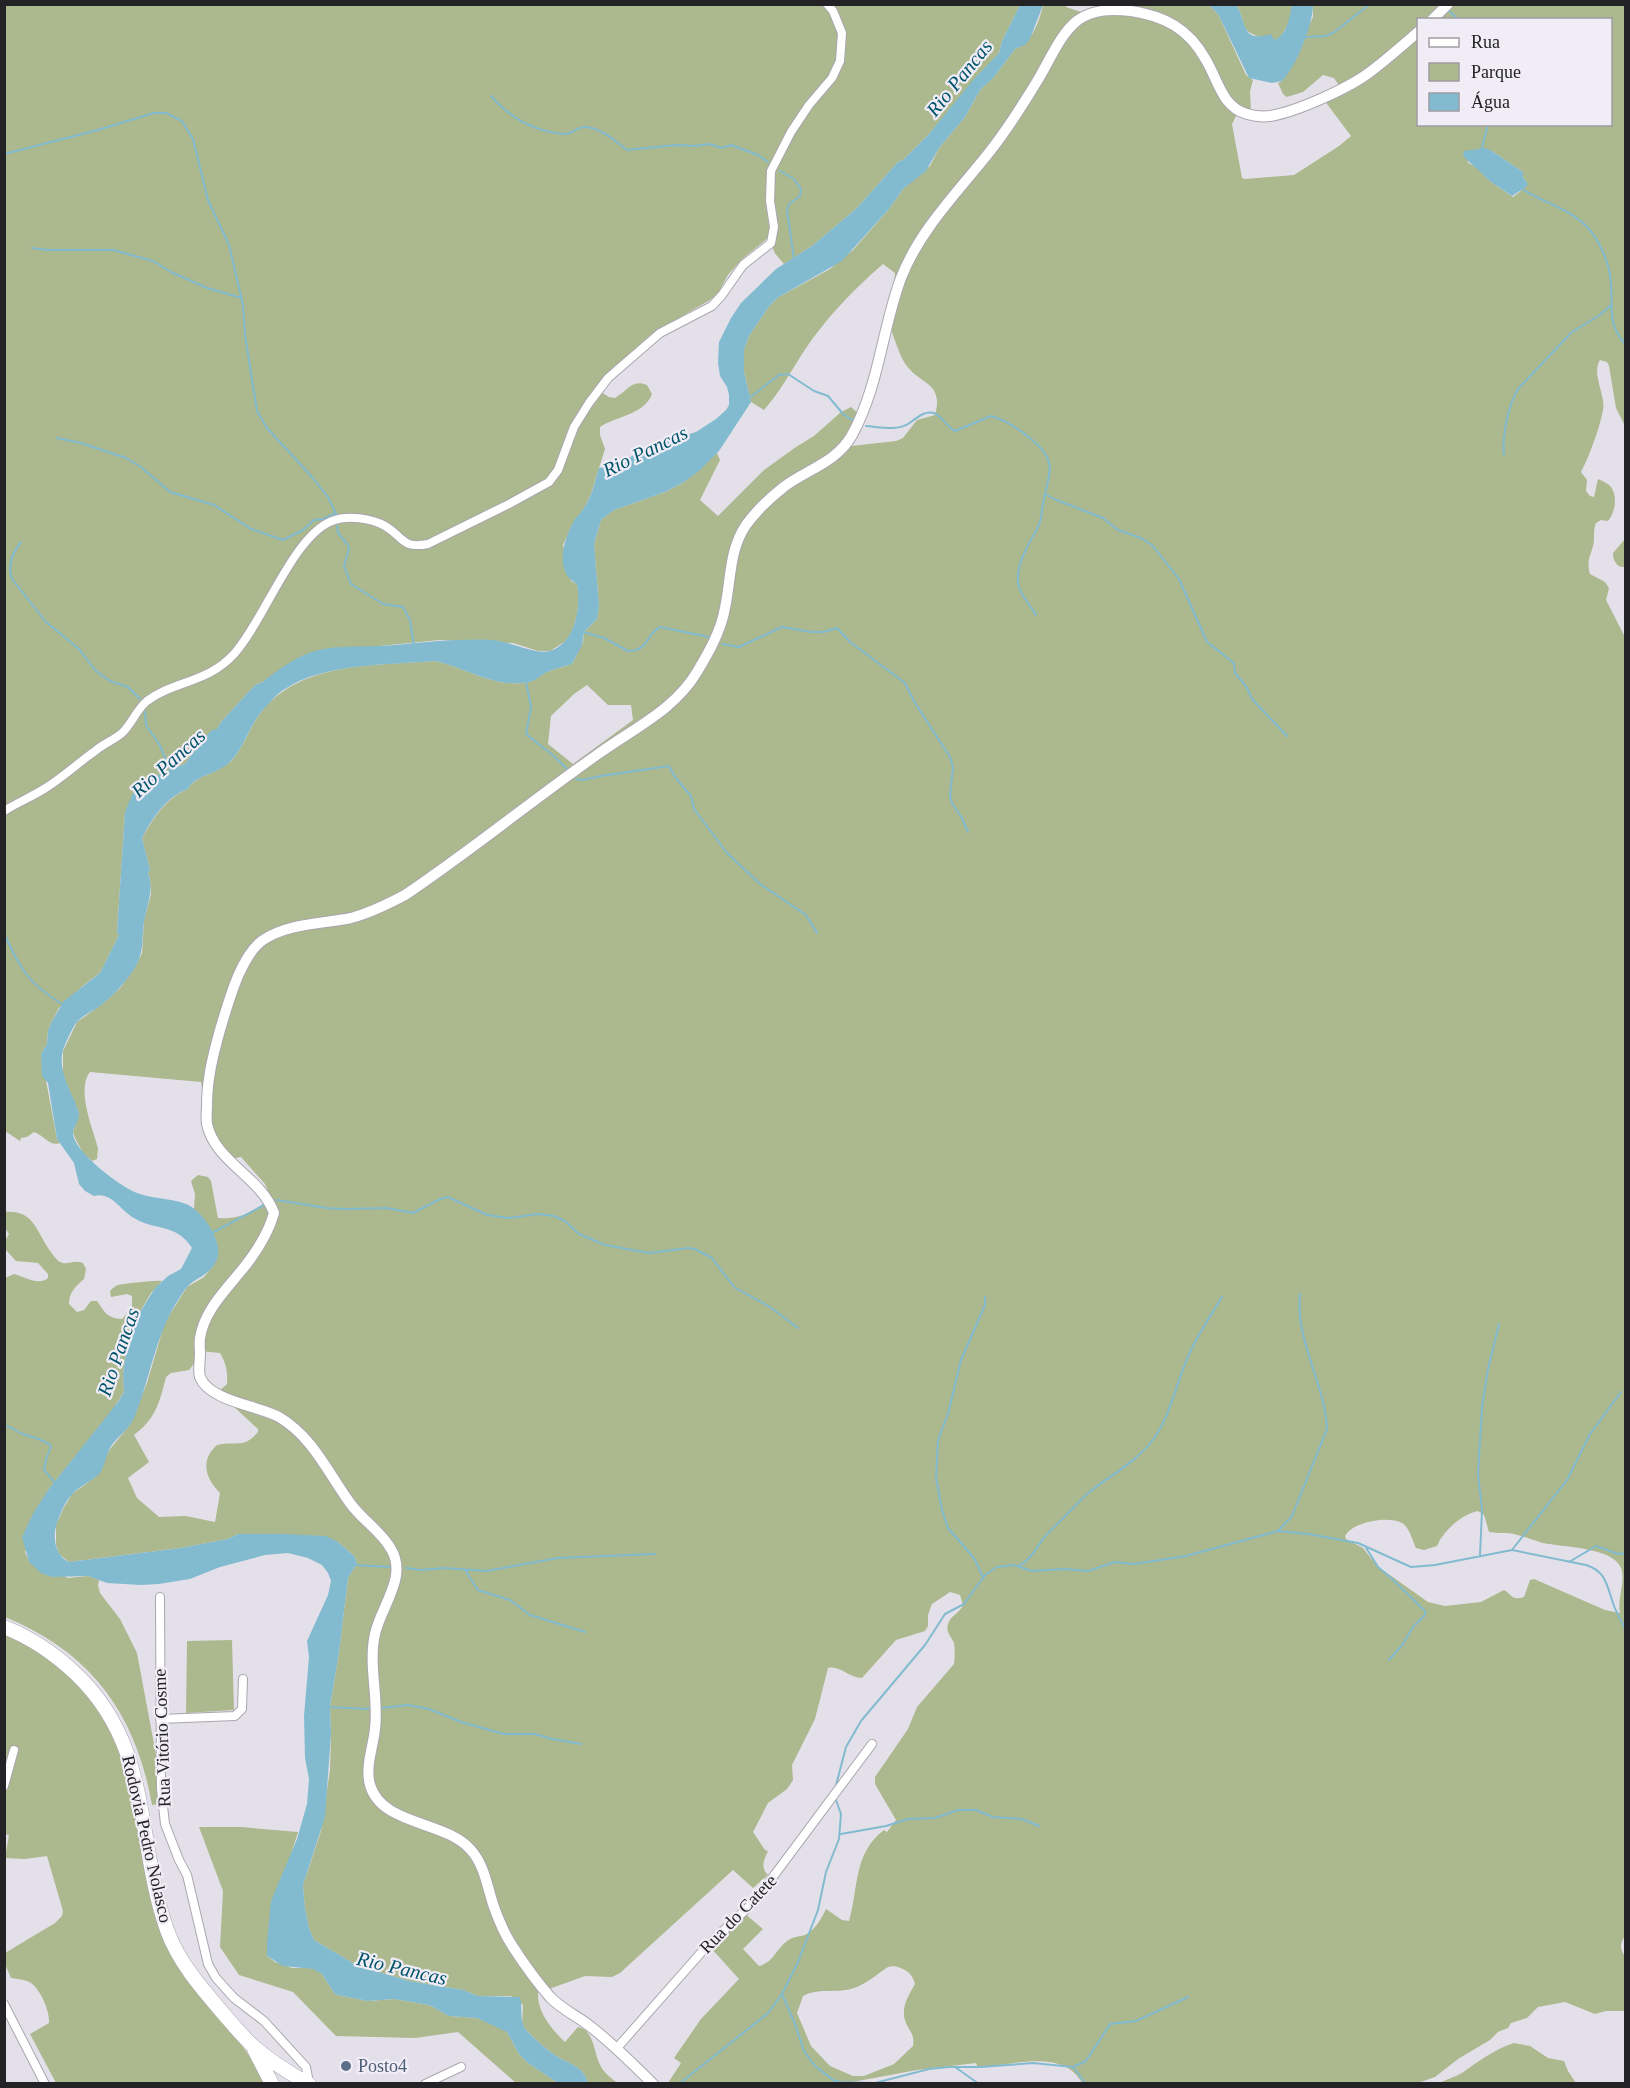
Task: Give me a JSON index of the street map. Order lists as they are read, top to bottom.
{
  "streets": {
    "highway": ["Rodovia Pedro Nolasco"],
    "street": ["Rua Vitório Cosme", "Rua do Catete"]
  },
  "crossings": [
    ["Rua Vitório Cosme", "Rodovia Pedro Nolasco"]
  ],
  "water": ["Rio Pancas"],
  "places": ["Posto4"],
  "legend": ["Rua", "Parque", "Água"]
}
